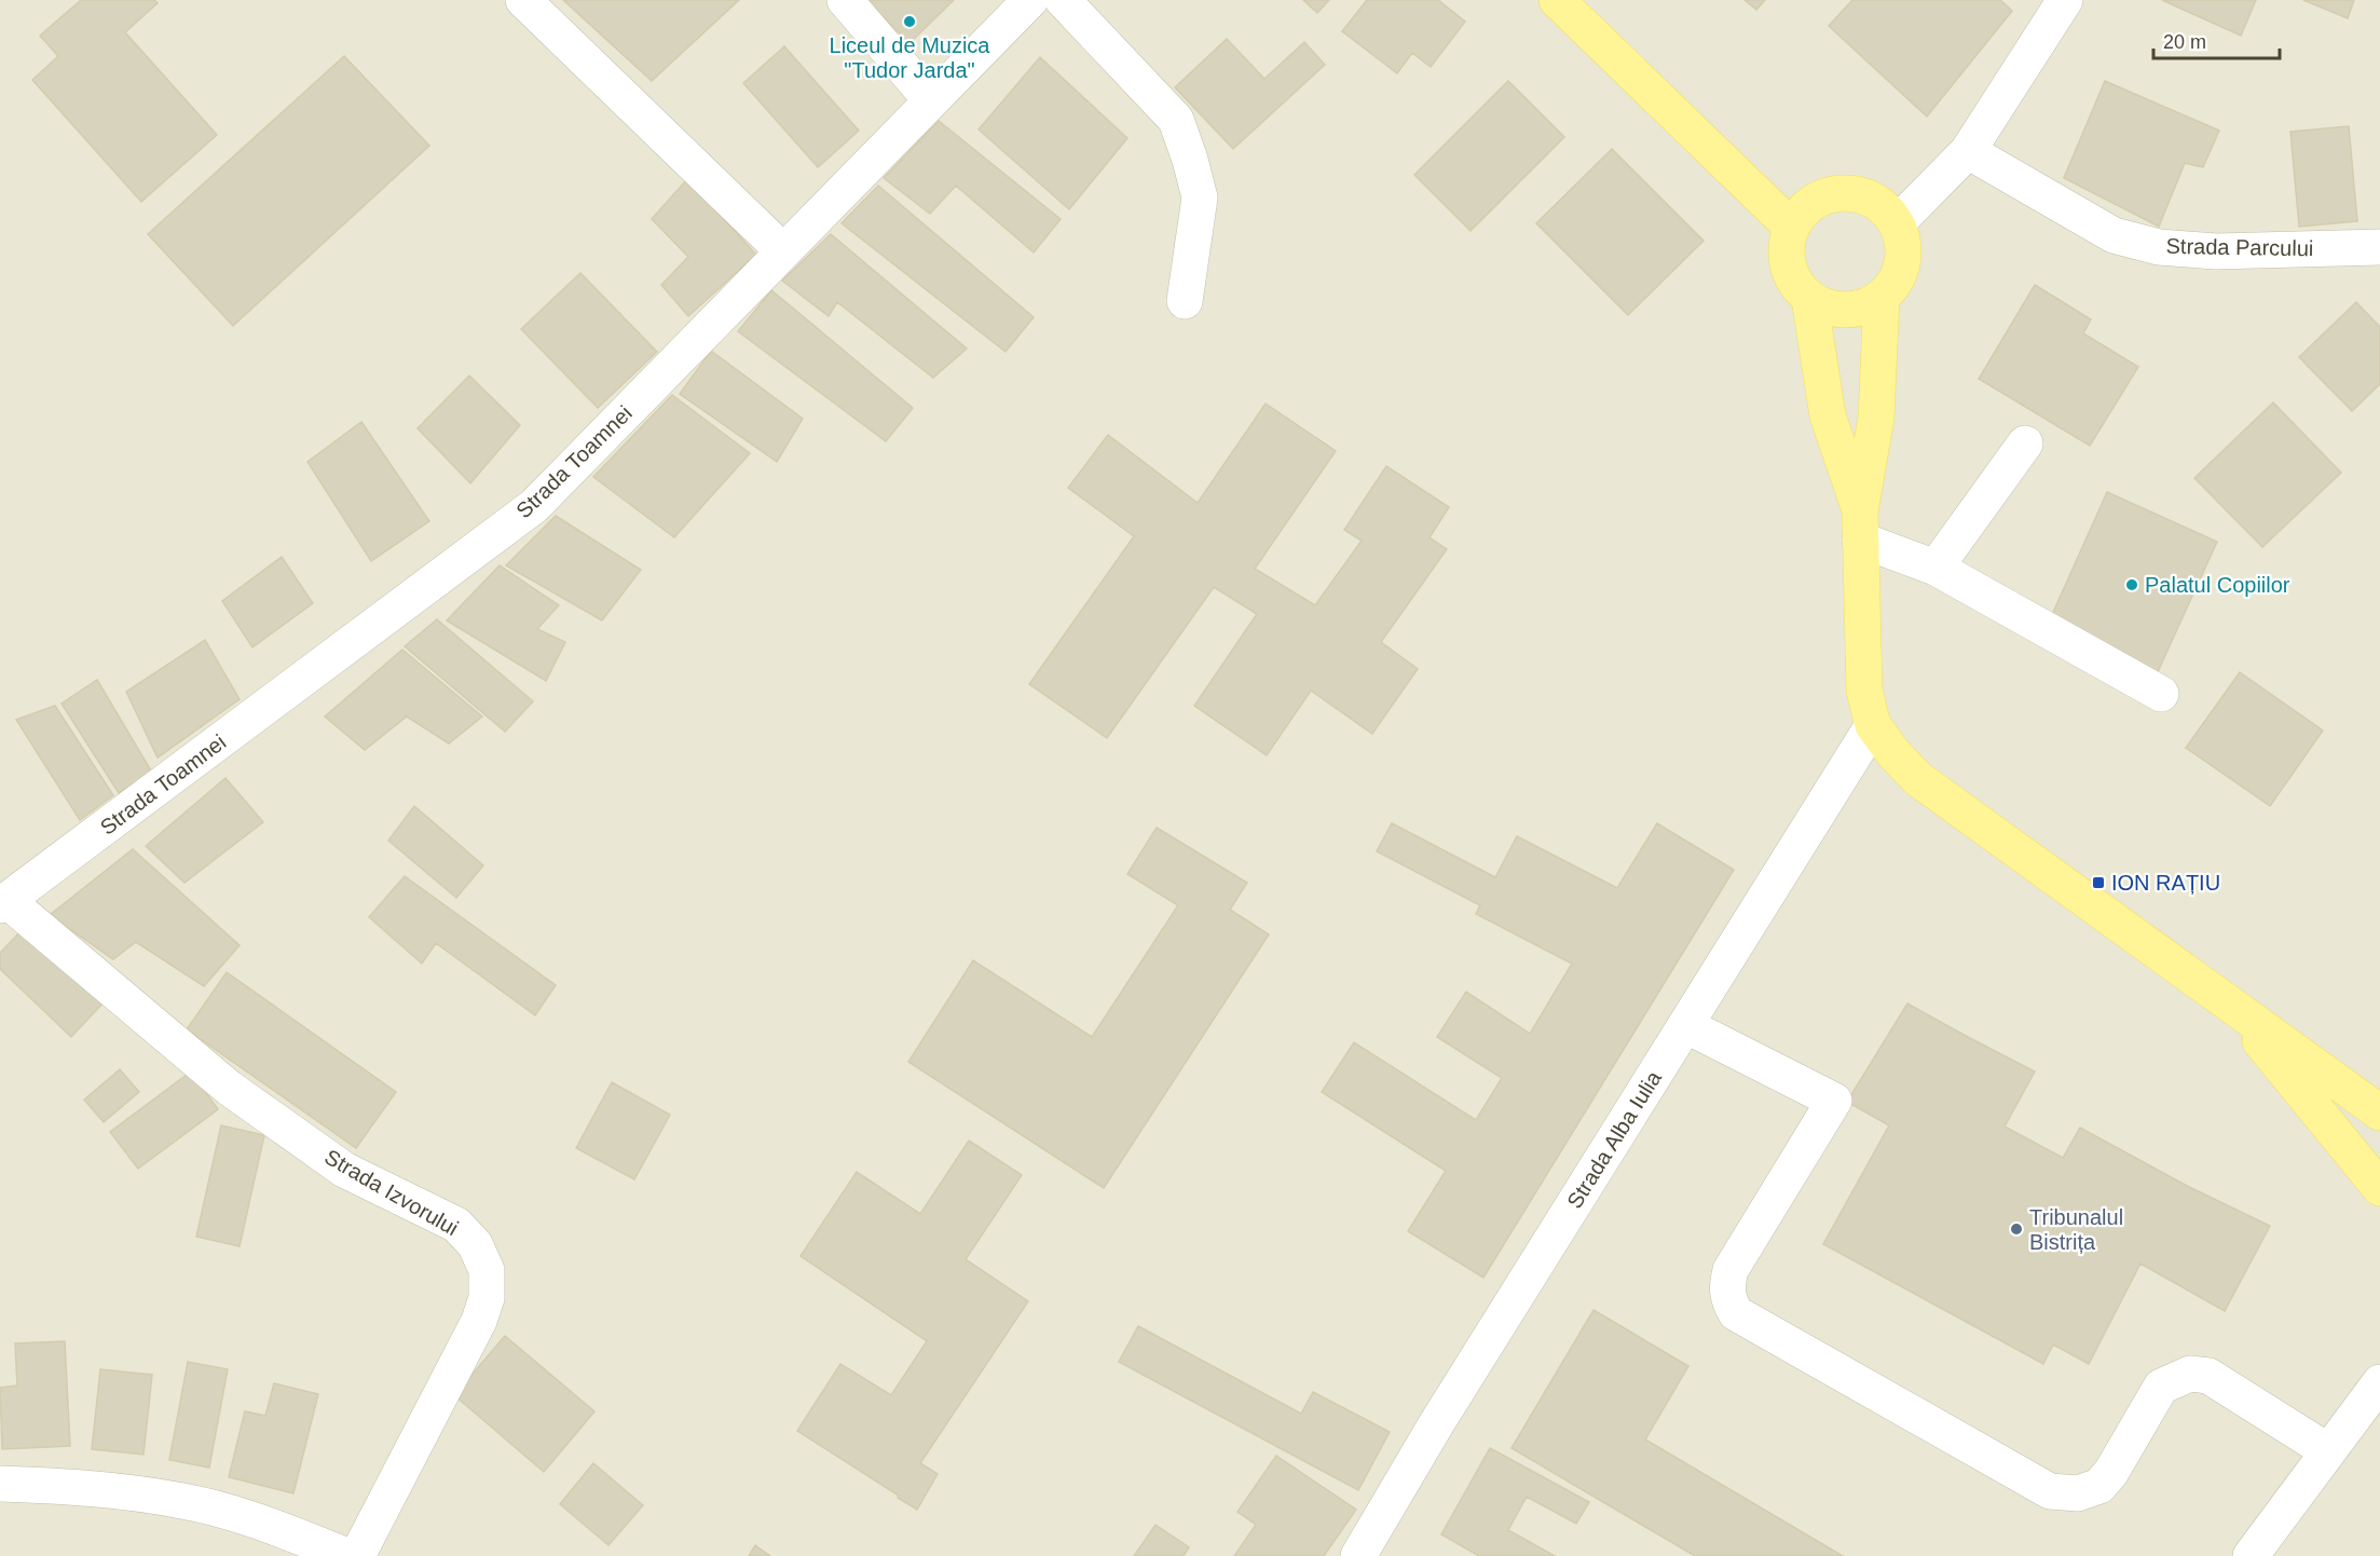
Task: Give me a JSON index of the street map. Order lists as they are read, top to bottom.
{
  "streets": {
    "street": [
      "Strada Parcului",
      "Strada Toamnei",
      "Strada Alba Iulia",
      "Strada Izvorului"
    ]
  },
  "crossings": [
    ["Strada Toamnei", "Strada Izvorului"]
  ],
  "places": {
    "other": ["Liceul de Muzica \"Tudor Jarda\"", "Palatul Copiilor", "Tribunalul Bistrița"],
    "transit": ["ION RAȚIU"]
  },
  "scale_bar": "20 m"
}
